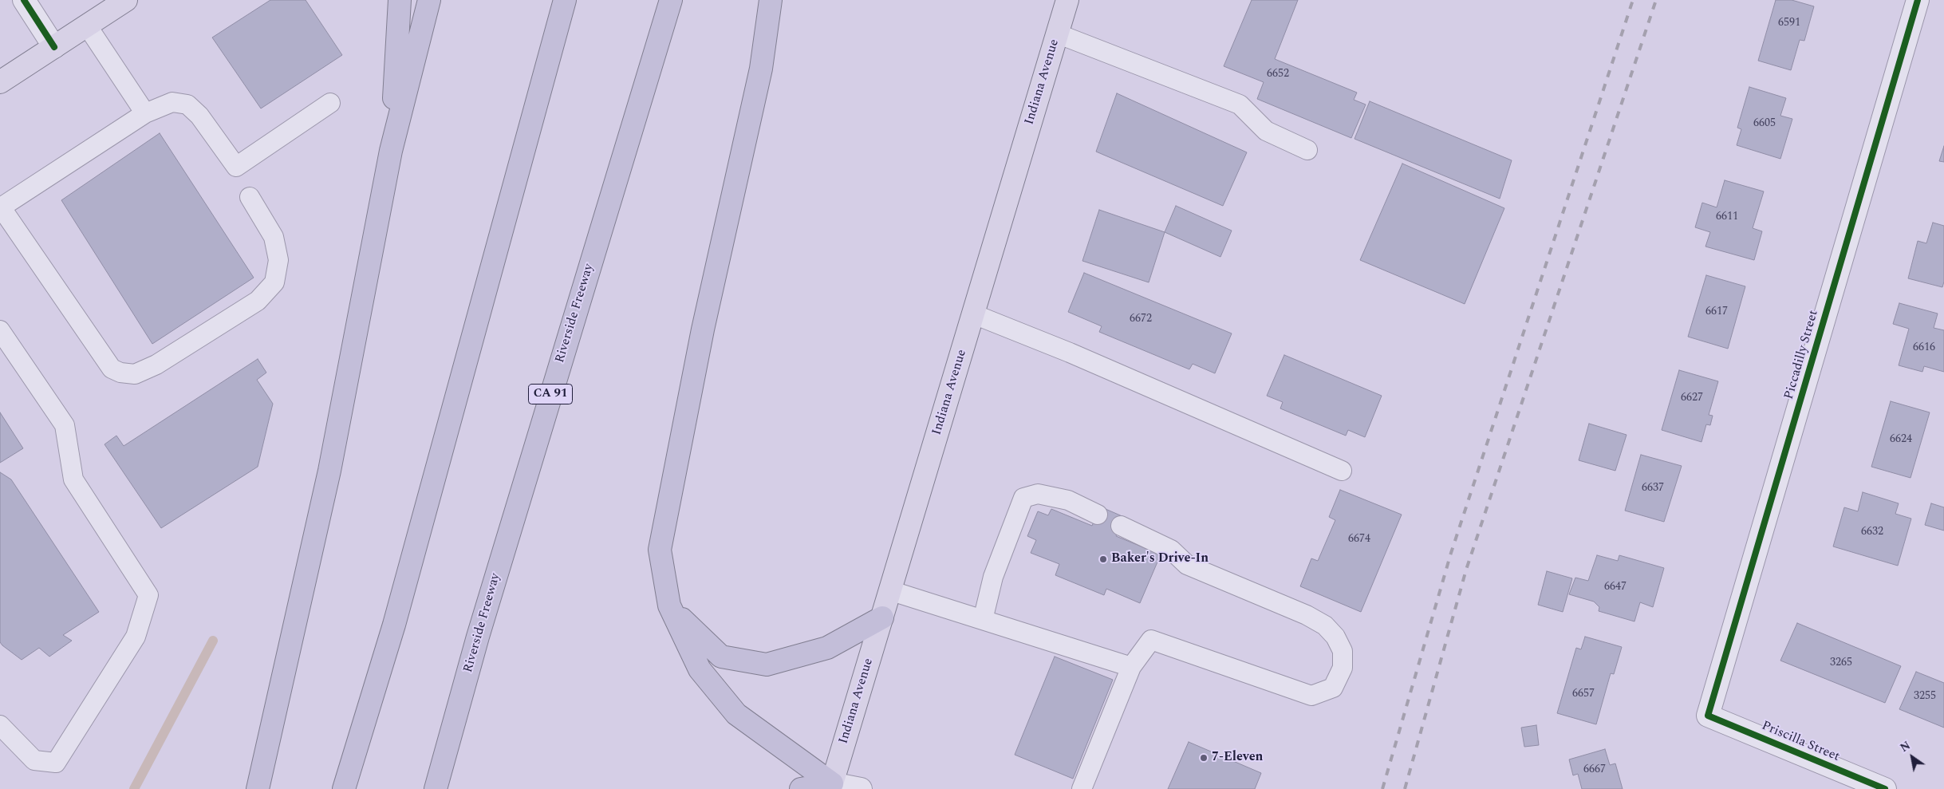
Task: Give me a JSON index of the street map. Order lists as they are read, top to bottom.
{
  "streets": {
    "highway": ["Riverside Freeway", "CA 91"],
    "main road": ["Indiana Avenue"],
    "street": ["Piccadilly Street", "Priscilla Street"]
  },
  "crossings": [
    ["Piccadilly Street", "Priscilla Street"]
  ],
  "places": ["Baker's Drive-In", "7-Eleven"],
  "house_numbers": [
    "6591",
    "6652",
    "6605",
    "6611",
    "6617",
    "6672",
    "6616",
    "6627",
    "6624",
    "6637",
    "6632",
    "6674",
    "6647",
    "3265",
    "6657",
    "3255",
    "6667"
  ],
  "north": "top left"
}
